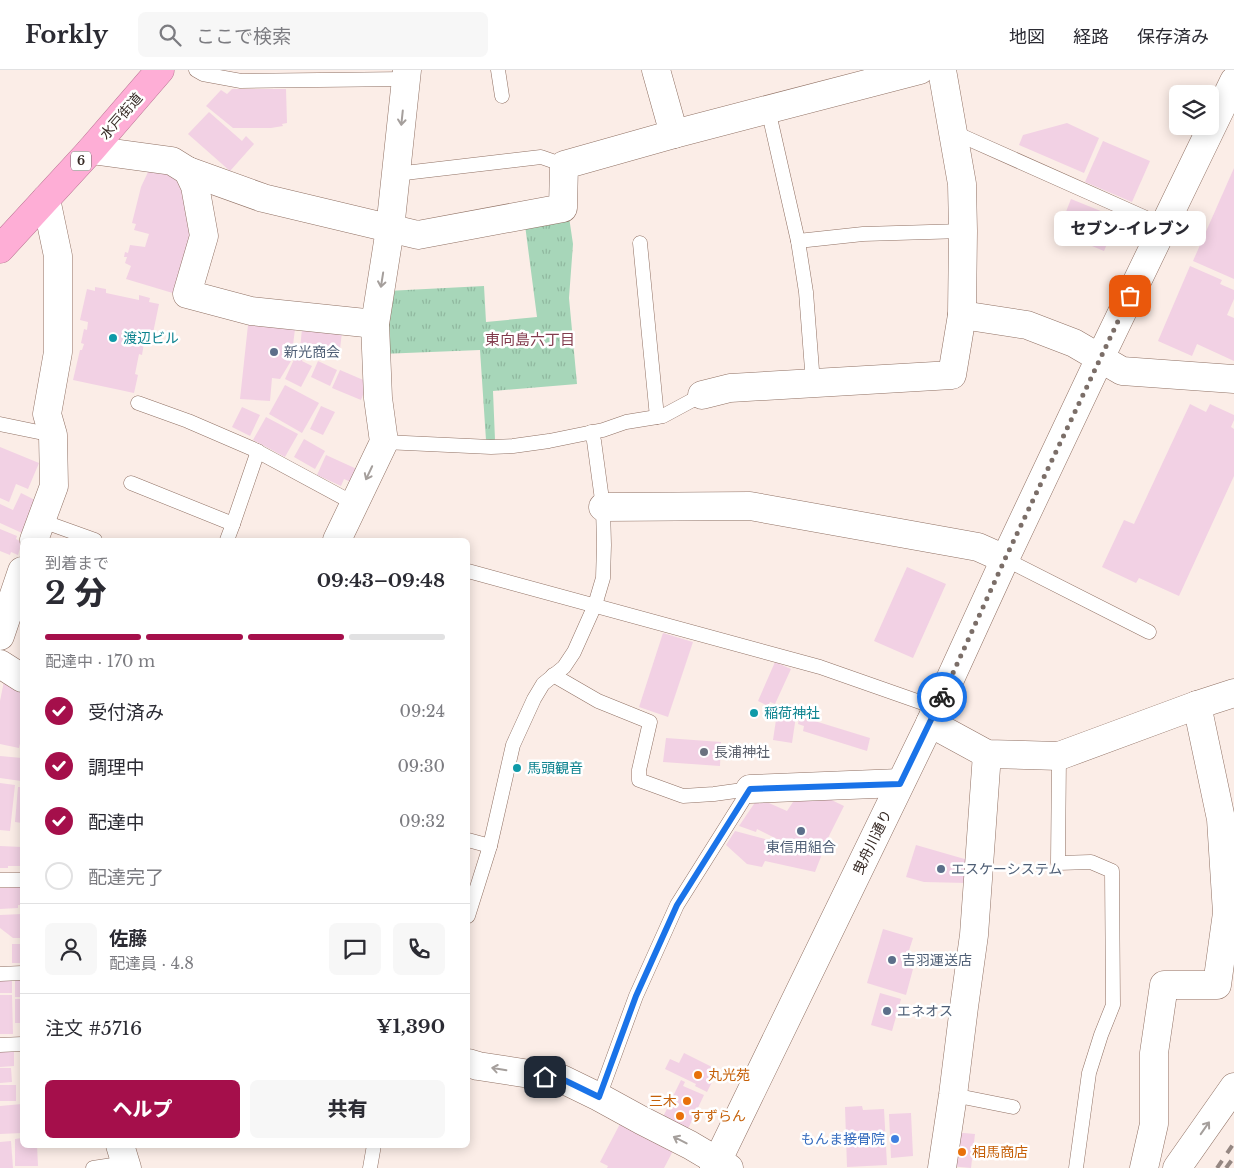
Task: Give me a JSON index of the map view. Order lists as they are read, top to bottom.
{
  "streets": {
    "highway": ["水戸街道", "6"],
    "street": ["曳舟川通り"]
  },
  "districts": ["東向島六丁目"],
  "places": [
    "セブン-イレブン",
    "渡辺ビル",
    "新光商会",
    "稲荷神社",
    "長浦神社",
    "馬頭観音",
    "東信用組合",
    "エスケーシステム",
    "吉羽運送店",
    "エネオス",
    "丸光苑",
    "三木",
    "すずらん",
    "もんま接骨院",
    "相馬商店"
  ],
  "page": {
    "header": "Forkly",
    "search": "ここで検索",
    "nav": ["地図", "経路", "保存済み"],
    "bubble": "セブン-イレブン",
    "heading": ["2 分", "到着まで", "09:43–09:48"],
    "panel": [
      "佐藤",
      "配達員 · 4.8",
      "注文 #5716",
      "¥1,390"
    ],
    "bar": "配達中 · 170 m",
    "list": [
      ["受付済み", "09:24"],
      ["調理中", "09:30"],
      ["配達中", "09:32"],
      "配達完了"
    ],
    "buttons": ["ヘルプ", "共有"]
  }
}
